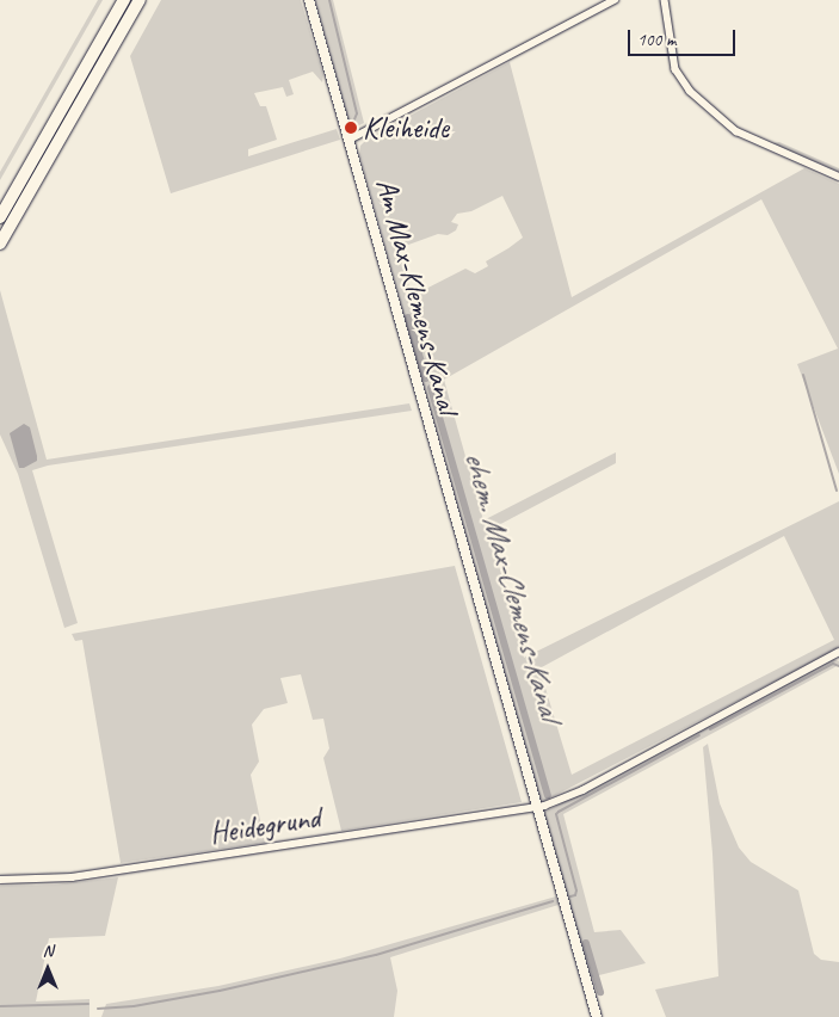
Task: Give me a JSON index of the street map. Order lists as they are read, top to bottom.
{
  "streets": {
    "main road": ["Am Max-Klemens-Kanal"],
    "street": ["Heidegrund"]
  },
  "crossings": [
    ["Am Max-Klemens-Kanal", "Heidegrund"]
  ],
  "water": ["ehem. Max-Clemens-Kanal"],
  "places": ["Kleiheide"],
  "scale_bar": "100 m",
  "north": "top"
}
